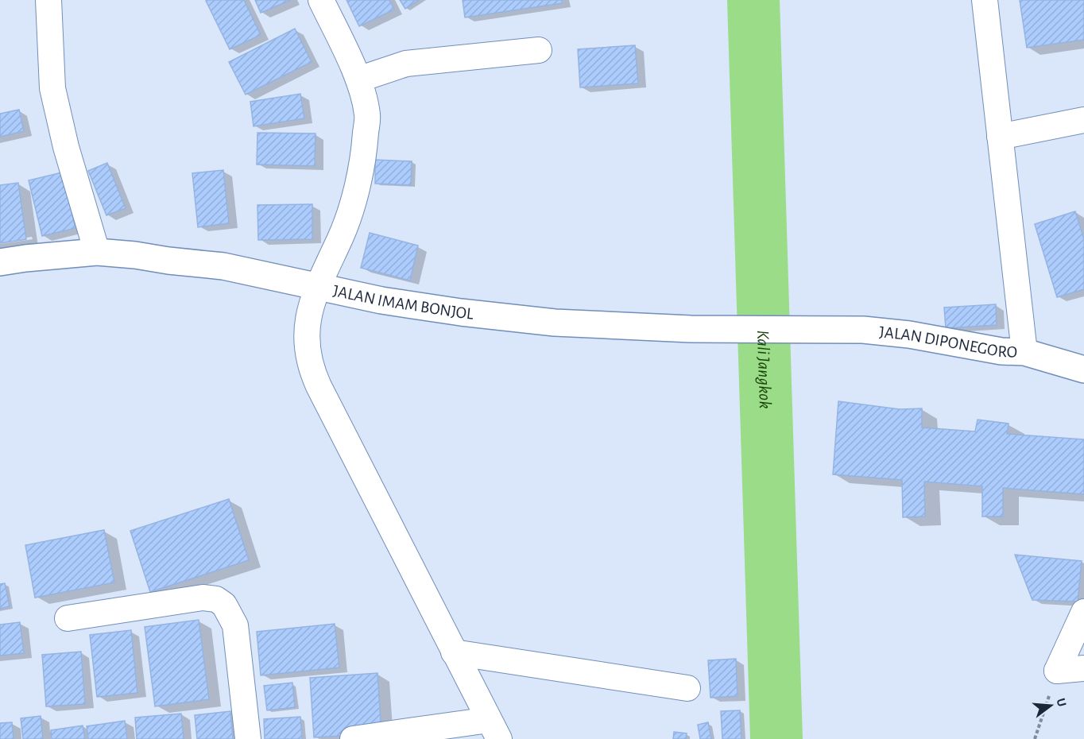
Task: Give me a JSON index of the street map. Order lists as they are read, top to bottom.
{
  "streets": {
    "main road": ["JALAN IMAM BONJOL", "JALAN DIPONEGORO"]
  },
  "crossings": [
    ["JALAN IMAM BONJOL", "JALAN DIPONEGORO"]
  ],
  "water": ["Kali Jangkok"],
  "north": "right"
}
